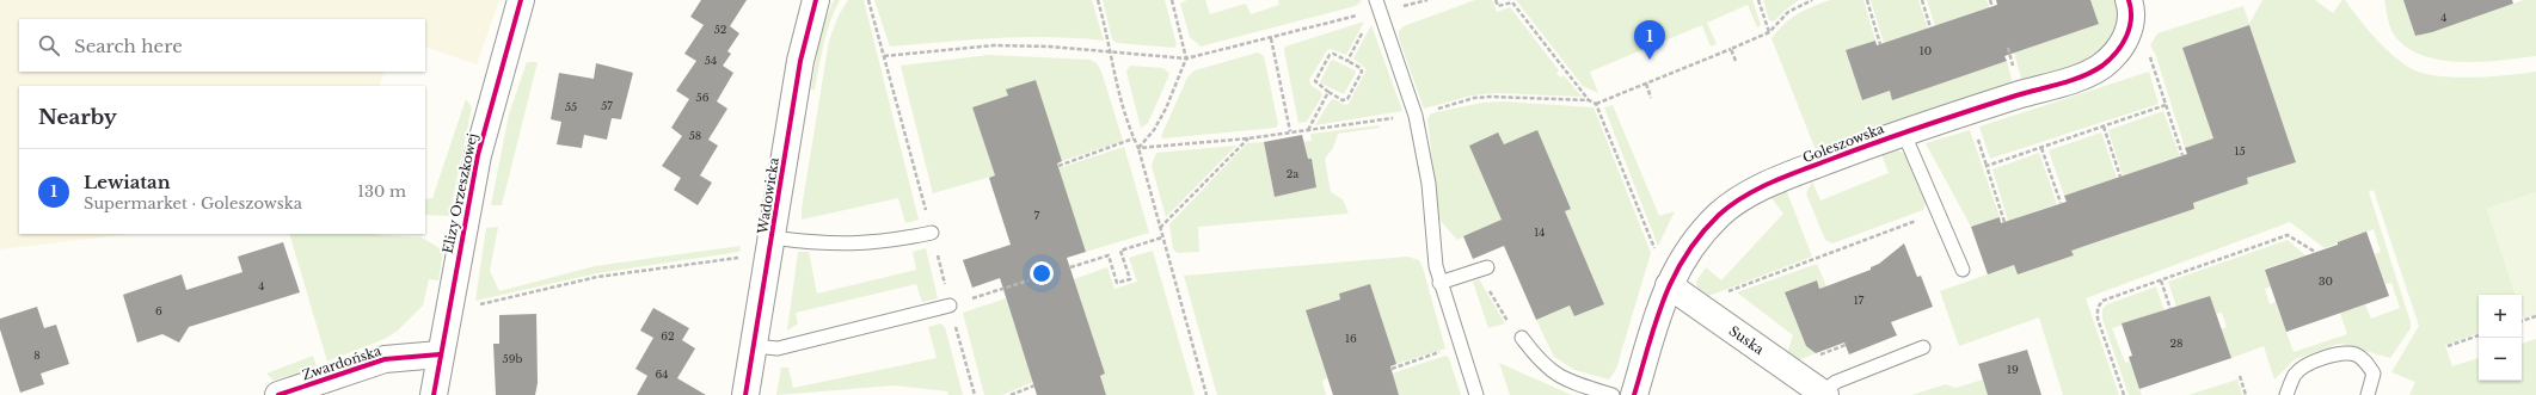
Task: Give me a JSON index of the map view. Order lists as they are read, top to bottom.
{
  "streets": {
    "street": [
      "Goleszowska",
      "Elizy Orzeszkowej",
      "Wadowicka",
      "Suska",
      "Zwardońska"
    ]
  },
  "crossings": [
    ["Goleszowska", "Suska"],
    ["Elizy Orzeszkowej", "Zwardońska"]
  ],
  "house_numbers": [
    "4",
    "52",
    "10",
    "54",
    "56",
    "57",
    "55",
    "58",
    "15",
    "2a",
    "7",
    "14",
    "30",
    "4",
    "17",
    "6",
    "62",
    "16",
    "28",
    "8",
    "59b",
    "19",
    "64"
  ],
  "page": {
    "search": "Search here",
    "pins": "1",
    "heading": "Nearby",
    "list": [
      {
        "mark": "1",
        "name": "Lewiatan",
        "note": "Supermarket · Goleszowska",
        "value": "130 m"
      }
    ],
    "map_buttons": ["+", "−"]
  }
}
